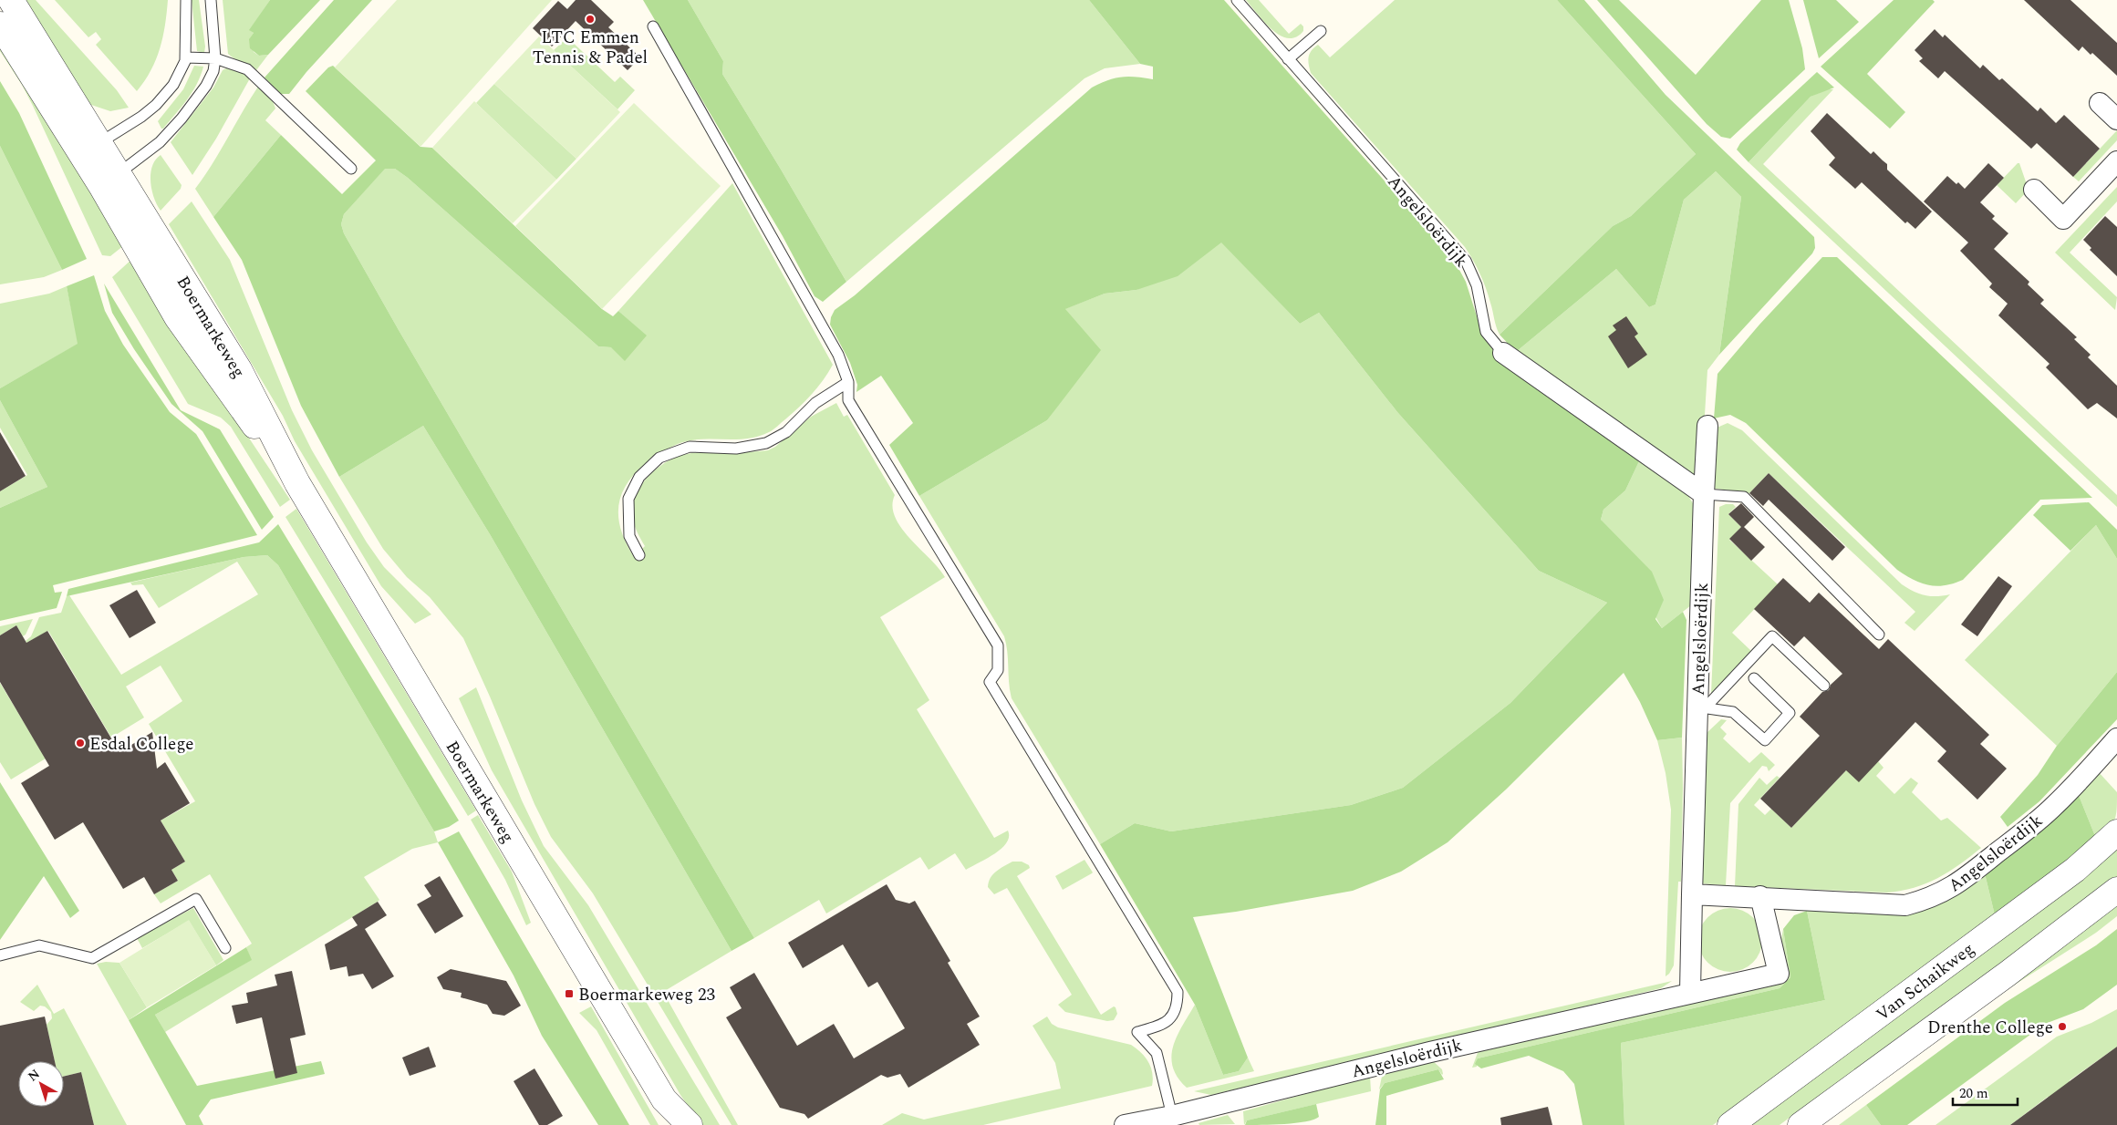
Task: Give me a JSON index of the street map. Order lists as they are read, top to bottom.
{
  "streets": {
    "street": ["Angelsloërdijk", "Boermarkeweg", "Van Schaikweg"]
  },
  "places": {
    "other": ["LTC Emmen Tennis & Padel", "Esdal College", "Drenthe College"],
    "transit": ["Boermarkeweg 23"]
  },
  "scale_bar": "20 m",
  "north": "top left"
}
